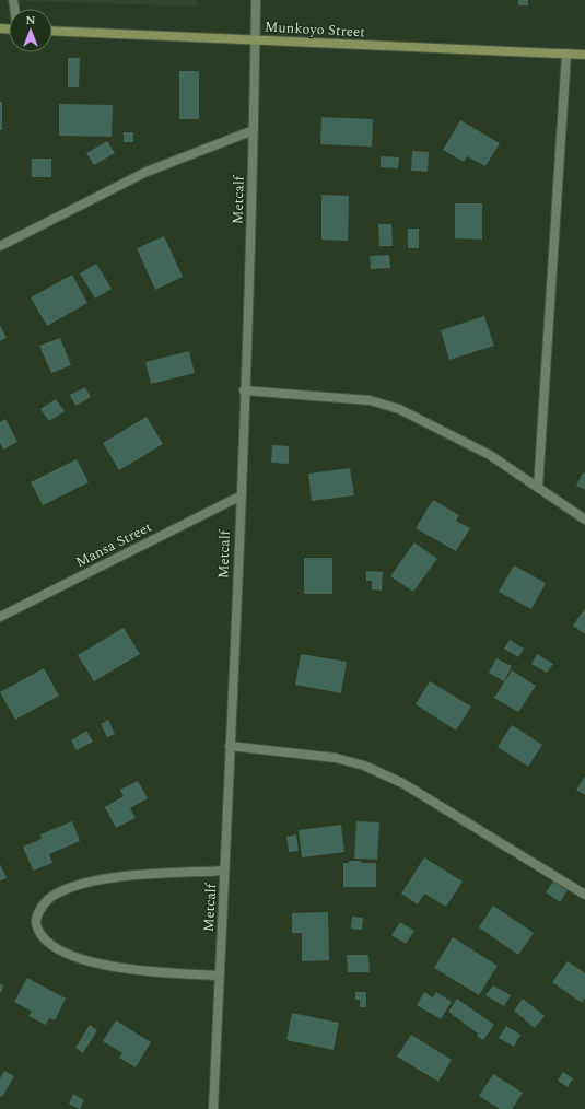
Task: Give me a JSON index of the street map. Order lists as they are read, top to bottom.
{
  "streets": {
    "street": ["Munkoyo Street", "Metcalf", "Mansa Street"]
  },
  "crossings": [
    ["Munkoyo Street", "Metcalf"],
    ["Metcalf", "Mansa Street"]
  ],
  "north": "top"
}
